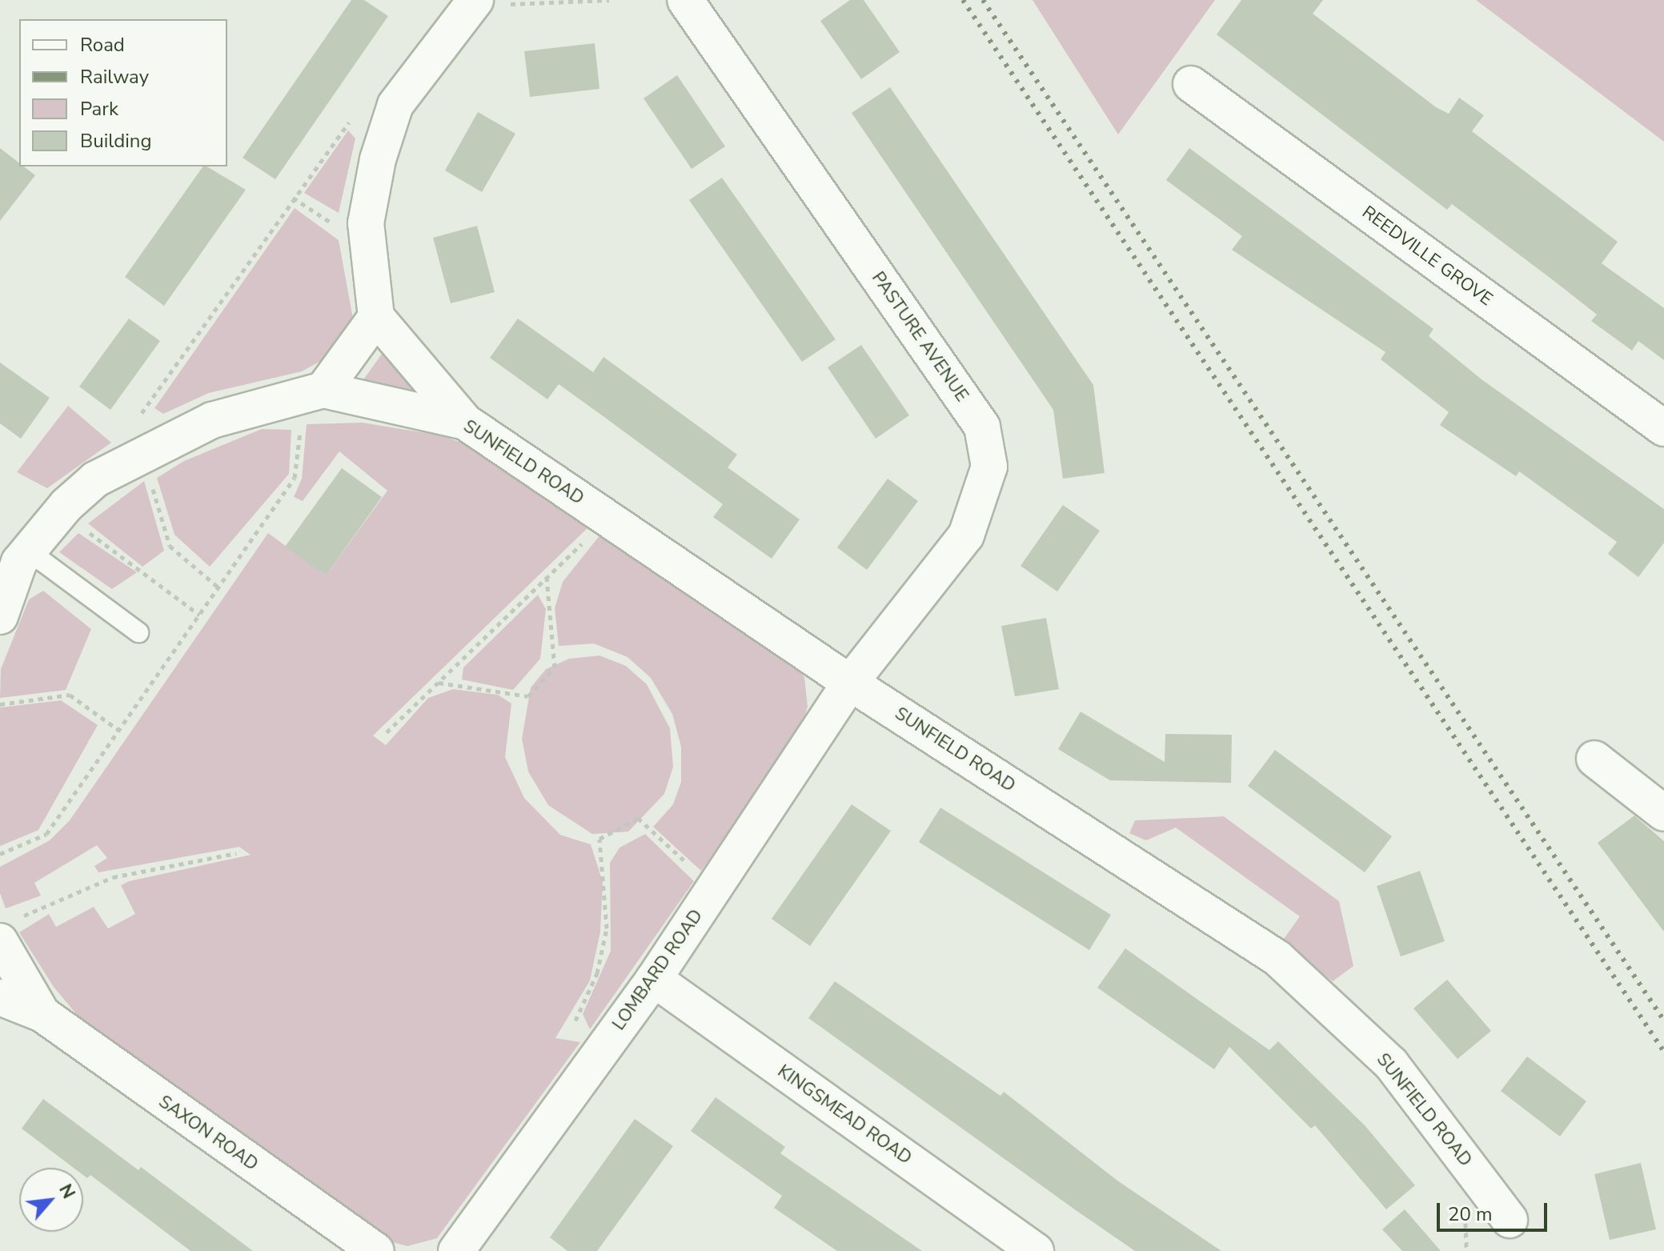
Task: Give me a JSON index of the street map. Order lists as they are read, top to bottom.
{
  "streets": {
    "street": [
      "REEDVILLE GROVE",
      "PASTURE AVENUE",
      "SUNFIELD ROAD",
      "LOMBARD ROAD",
      "KINGSMEAD ROAD",
      "SAXON ROAD"
    ]
  },
  "crossings": [
    ["PASTURE AVENUE", "SUNFIELD ROAD"],
    ["PASTURE AVENUE", "LOMBARD ROAD"],
    ["SUNFIELD ROAD", "LOMBARD ROAD"],
    ["LOMBARD ROAD", "KINGSMEAD ROAD"]
  ],
  "legend": [
    "Road",
    "Railway",
    "Park",
    "Building"
  ],
  "scale_bar": "20 m",
  "north": "top right"
}
